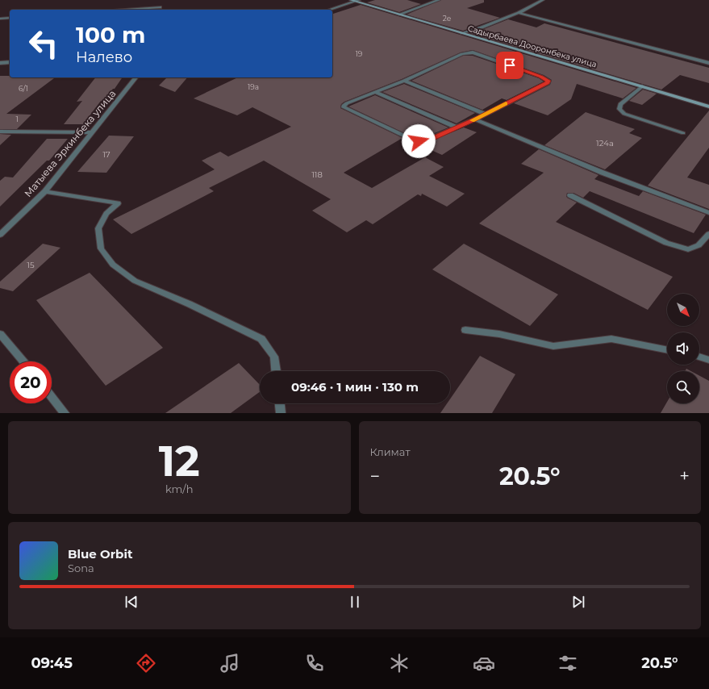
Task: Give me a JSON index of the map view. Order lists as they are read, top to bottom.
{
  "streets": {
    "main road": ["Садырбаева Дооронбека улица"],
    "street": ["Матыева Эркинбека улица"]
  },
  "house_numbers": [
    "2е",
    "19",
    "19a",
    "6/1",
    "1",
    "124а",
    "17",
    "118",
    "15"
  ],
  "north": "bottom right",
  "page": {
    "turn": ["100 m", "Налево"],
    "limit": "20",
    "trip": "09:46 · 1 мин · 130 m",
    "tile": [
      ["12", "km/h"],
      "Климат"
    ],
    "heat": ["−", "20.5°", "+"],
    "song": ["Blue Orbit", "Sona"],
    "tabs": ["09:45", "20.5°"]
  }
}
